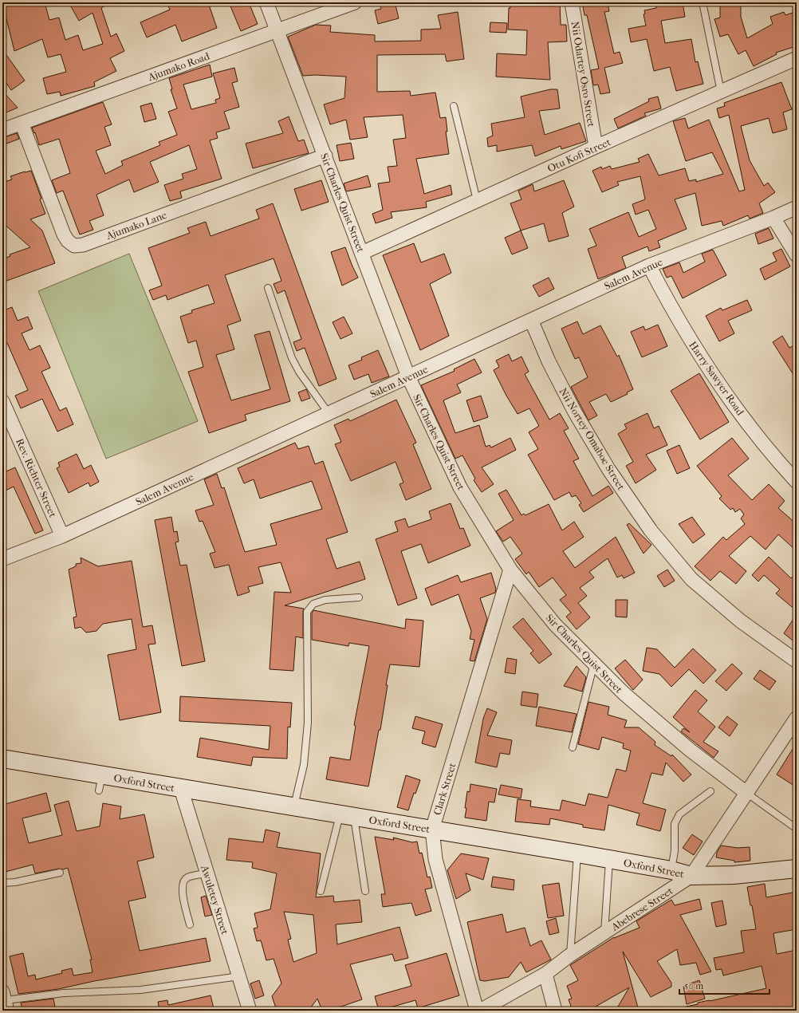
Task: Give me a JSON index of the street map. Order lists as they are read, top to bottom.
{
  "streets": {
    "main road": ["Oxford Street"],
    "street": [
      "Ajumako Road",
      "Nii Odartey Osro Street",
      "Otu Kofi Street",
      "Sir Charles Quist Street",
      "Ajumako Lane",
      "Salem Avenue",
      "Harry Sawyer Road",
      "Nii Nortey Omaboe Street",
      "Rev. Richter Street",
      "Clark Street",
      "Awuletey Street",
      "Abebrese Street"
    ]
  },
  "crossings": [
    ["Ajumako Road", "Sir Charles Quist Street"],
    ["Ajumako Road", "Ajumako Lane"],
    ["Nii Odartey Osro Street", "Otu Kofi Street"],
    ["Otu Kofi Street", "Sir Charles Quist Street"],
    ["Sir Charles Quist Street", "Ajumako Lane"],
    ["Sir Charles Quist Street", "Salem Avenue"],
    ["Sir Charles Quist Street", "Clark Street"],
    ["Sir Charles Quist Street", "Abebrese Street"],
    ["Salem Avenue", "Harry Sawyer Road"],
    ["Salem Avenue", "Nii Nortey Omaboe Street"],
    ["Salem Avenue", "Rev. Richter Street"],
    ["Oxford Street", "Clark Street"],
    ["Oxford Street", "Awuletey Street"],
    ["Oxford Street", "Abebrese Street"]
  ],
  "scale_bar": "50 m"
}
